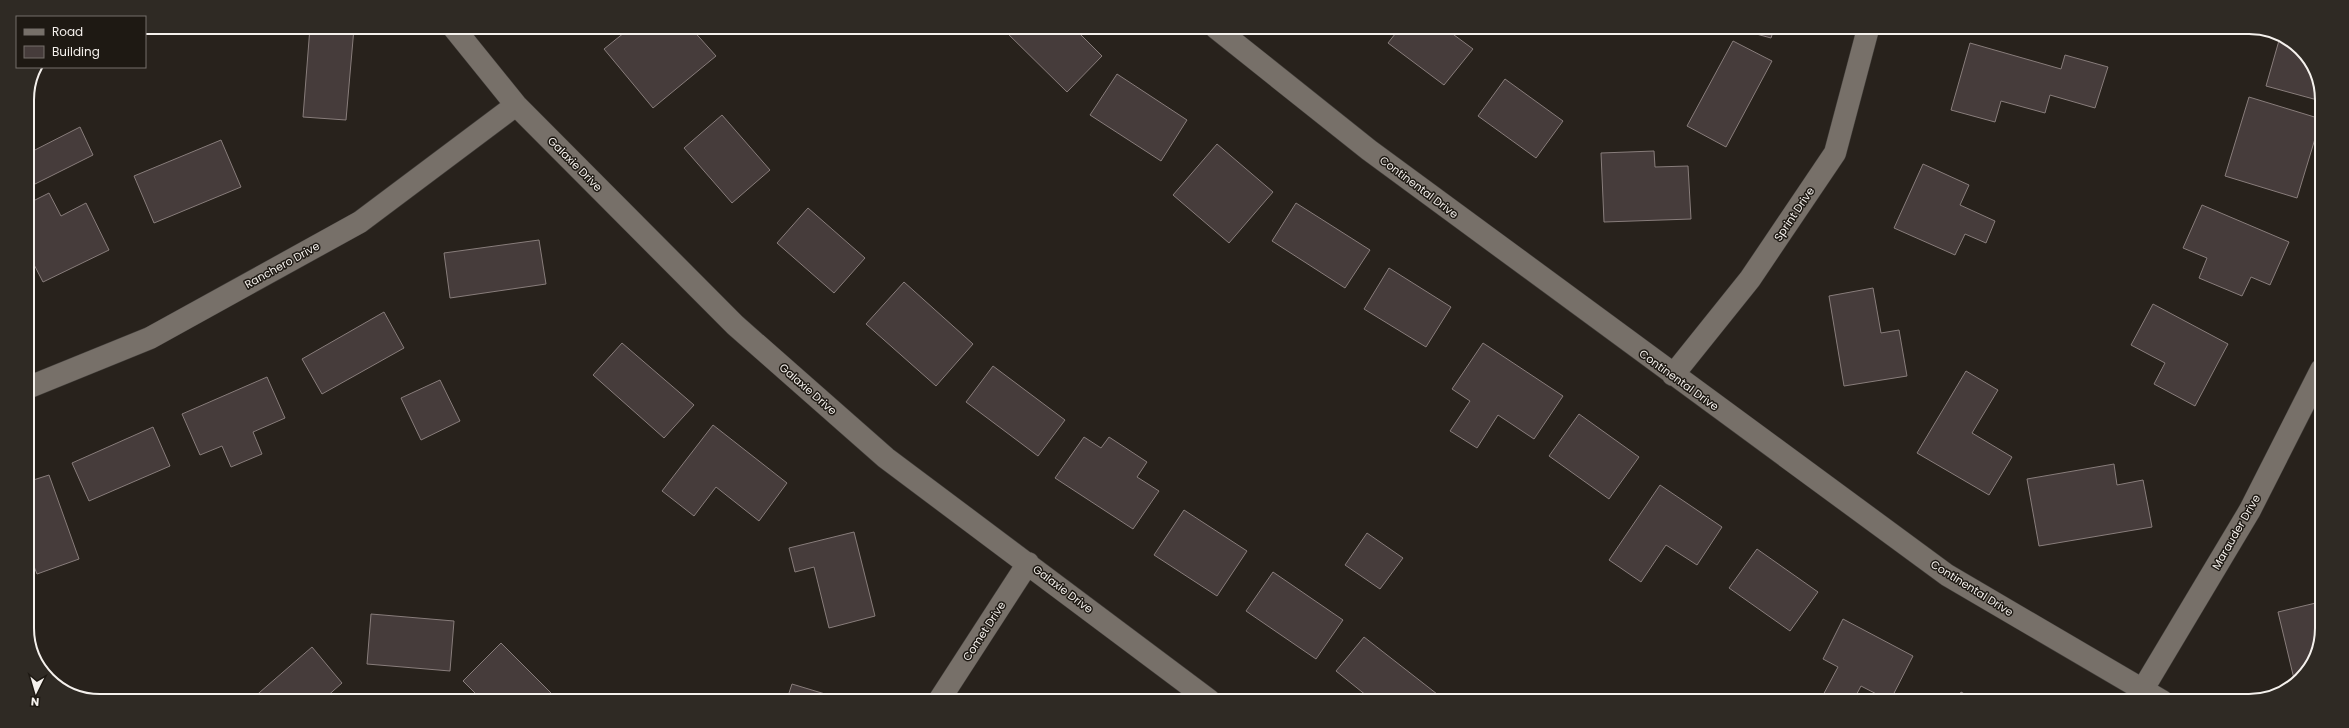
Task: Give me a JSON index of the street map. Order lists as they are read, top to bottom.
{
  "streets": {
    "street": [
      "Galaxie Drive",
      "Continental Drive",
      "Sprint Drive",
      "Ranchero Drive",
      "Marauder Drive",
      "Comet Drive"
    ]
  },
  "crossings": [
    ["Galaxie Drive", "Ranchero Drive"],
    ["Galaxie Drive", "Comet Drive"],
    ["Continental Drive", "Sprint Drive"],
    ["Continental Drive", "Marauder Drive"]
  ],
  "legend": ["Road", "Building"],
  "north": "bottom"
}
